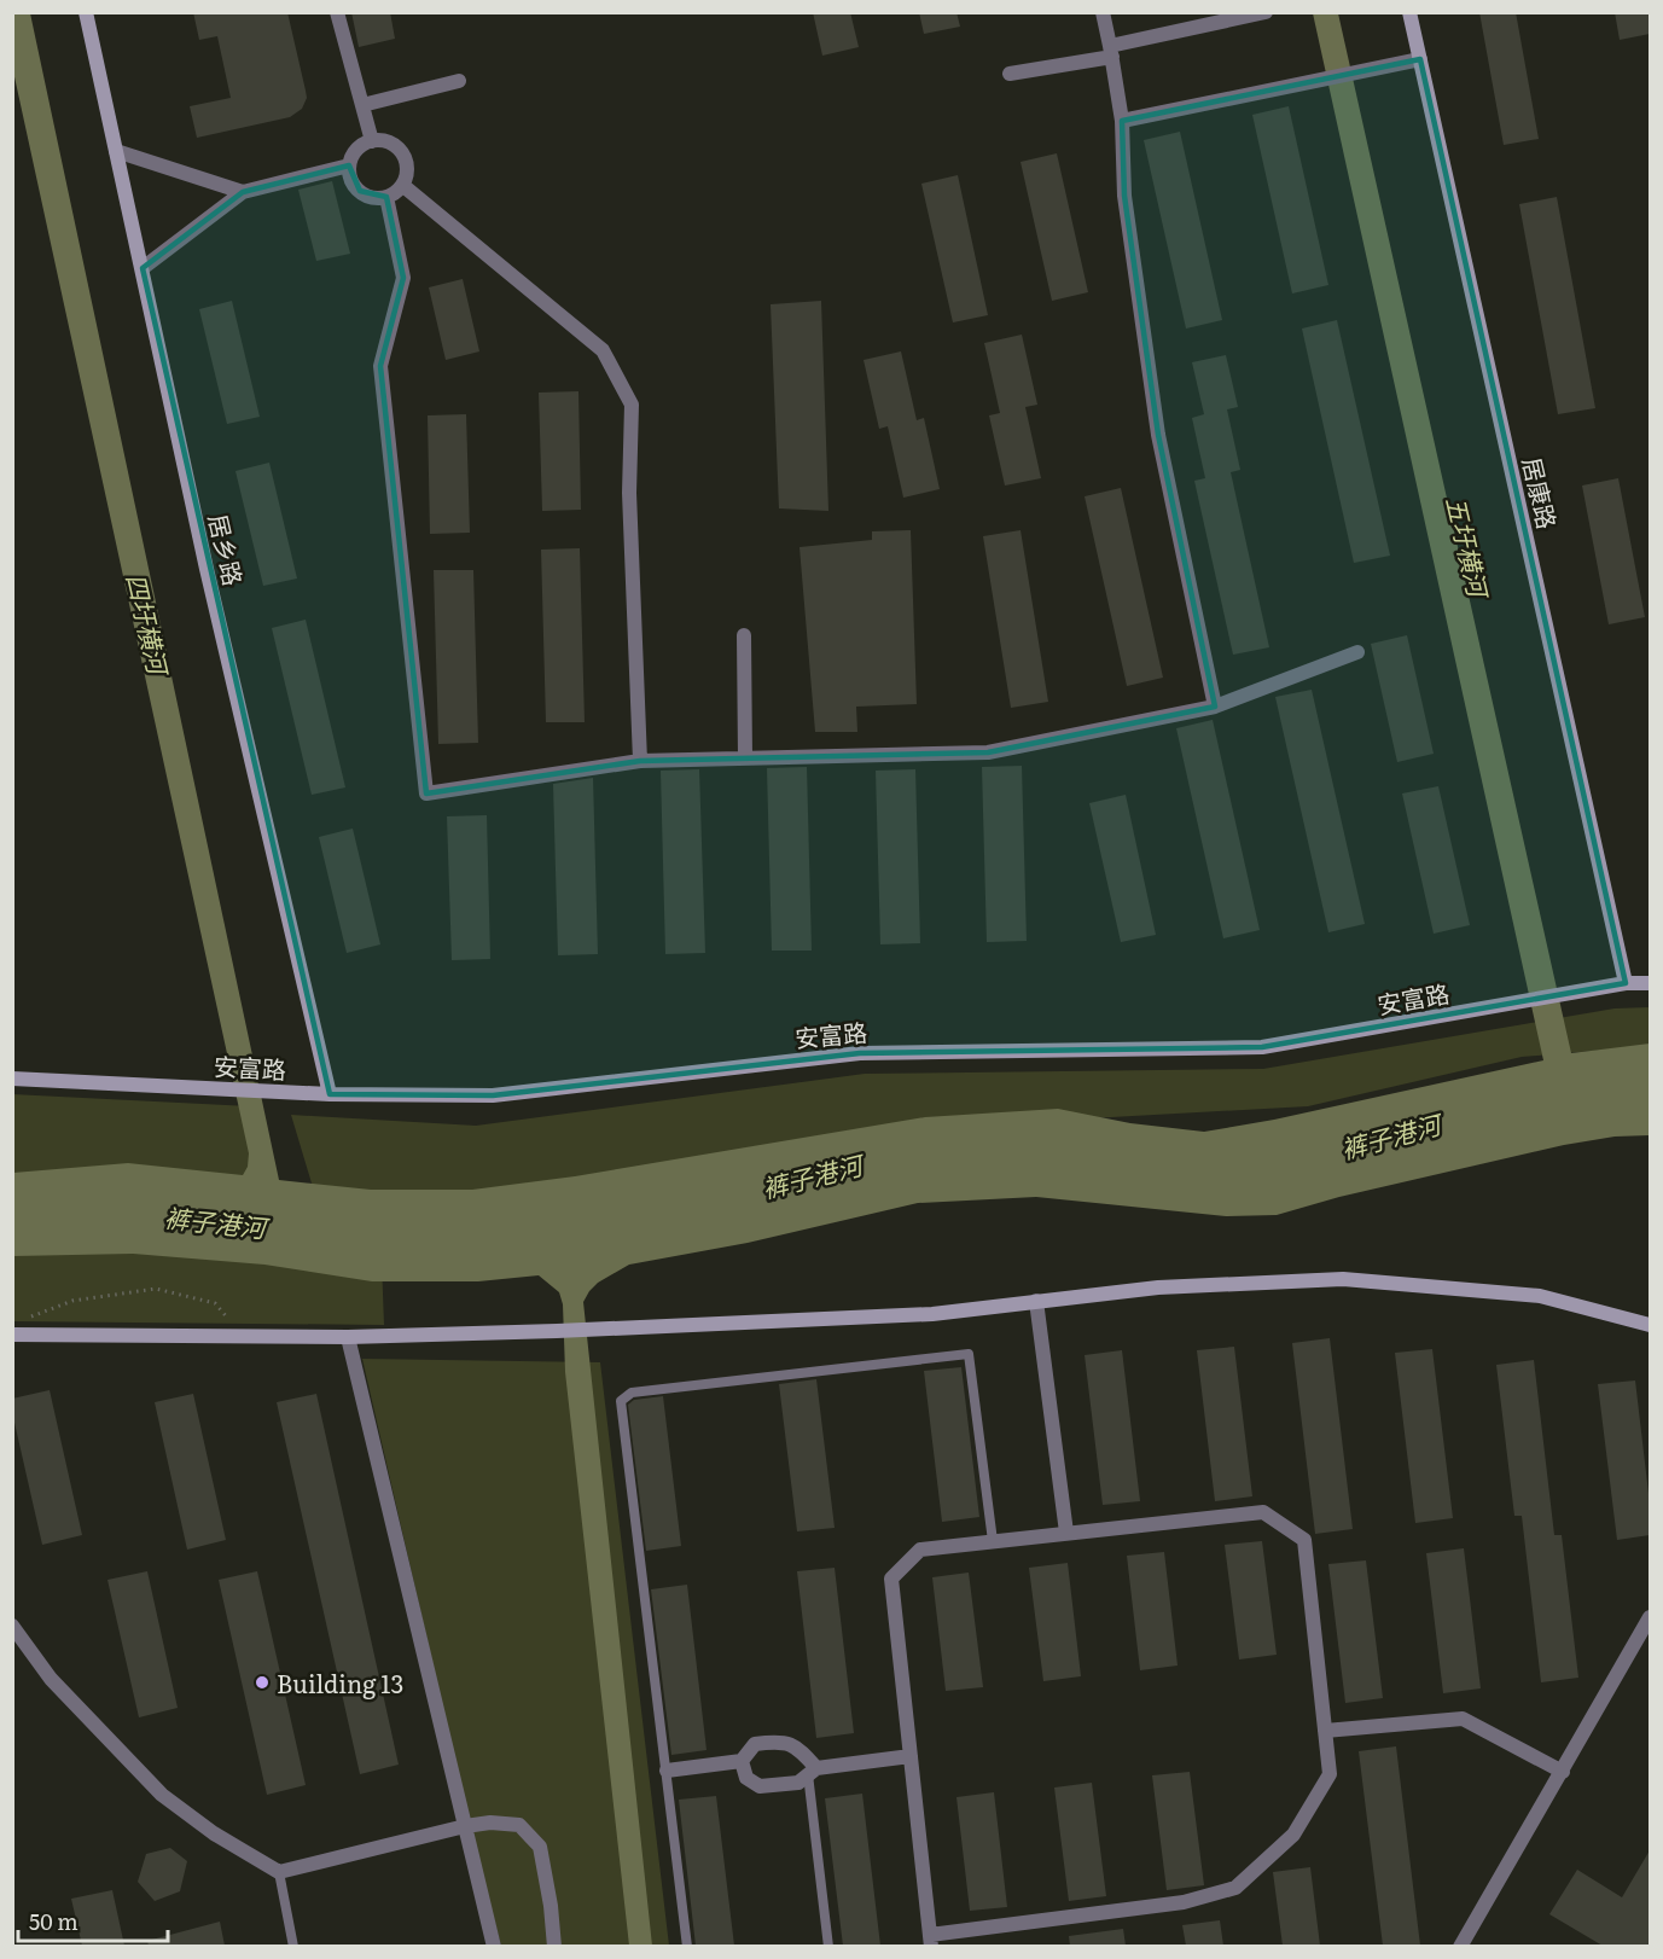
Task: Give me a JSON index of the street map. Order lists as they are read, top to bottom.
{
  "streets": {
    "street": ["居康路", "居乡路", "安富路"]
  },
  "crossings": [
    ["居康路", "安富路"],
    ["居乡路", "安富路"]
  ],
  "water": ["五圩横河", "四圩横河", "裤子港河"],
  "places": ["Building 13"],
  "scale_bar": "50 m"
}
